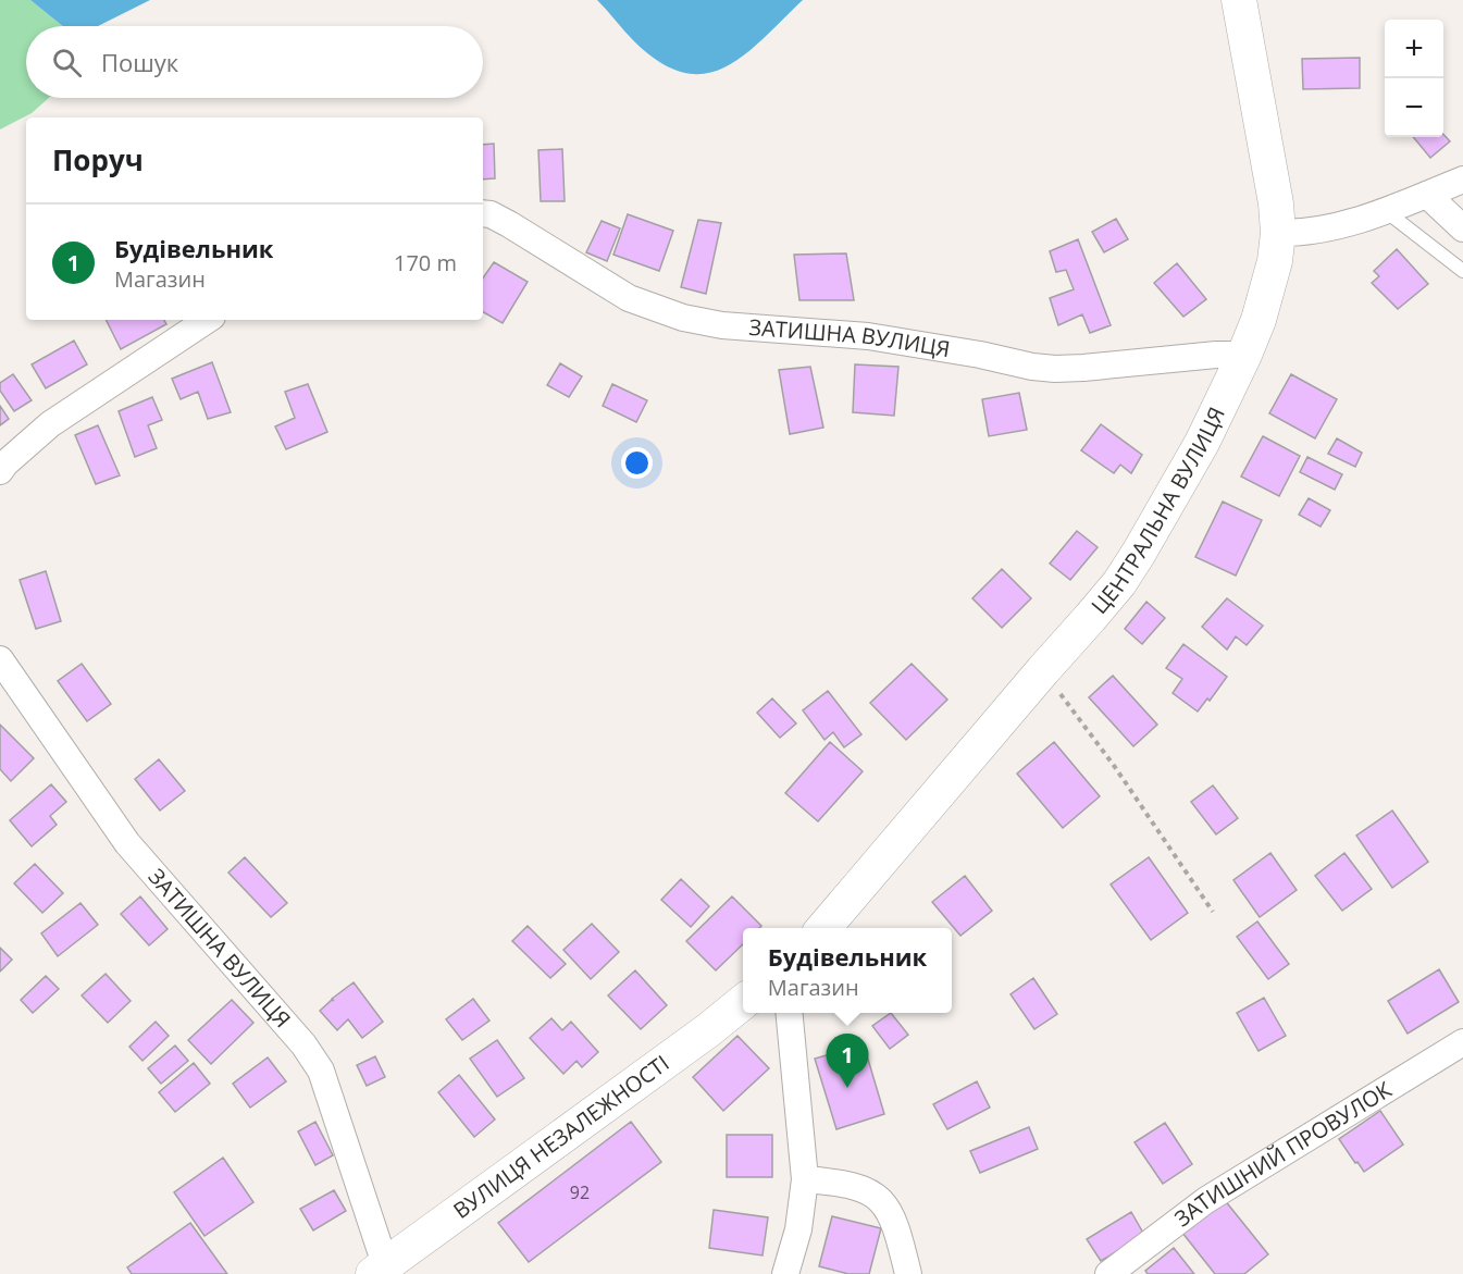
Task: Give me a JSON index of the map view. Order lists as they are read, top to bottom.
{
  "streets": {
    "street": [
      "ЗАТИШНА ВУЛИЦЯ",
      "ЦЕНТРАЛЬНА ВУЛИЦЯ",
      "ВУЛИЦЯ НЕЗАЛЕЖНОСТІ",
      "ЗАТИШНИЙ ПРОВУЛОК"
    ]
  },
  "crossings": [
    ["ЗАТИШНА ВУЛИЦЯ", "ЦЕНТРАЛЬНА ВУЛИЦЯ"],
    ["ЗАТИШНА ВУЛИЦЯ", "ВУЛИЦЯ НЕЗАЛЕЖНОСТІ"]
  ],
  "house_numbers": ["92"],
  "page": {
    "map_buttons": ["+", "−"],
    "search": "Пошук",
    "heading": "Поруч",
    "list": [
      {
        "mark": "1",
        "name": "Будівельник",
        "note": "Магазин",
        "value": "170 m"
      }
    ],
    "popup": ["Будівельник", "Магазин"],
    "pins": "1"
  }
}
